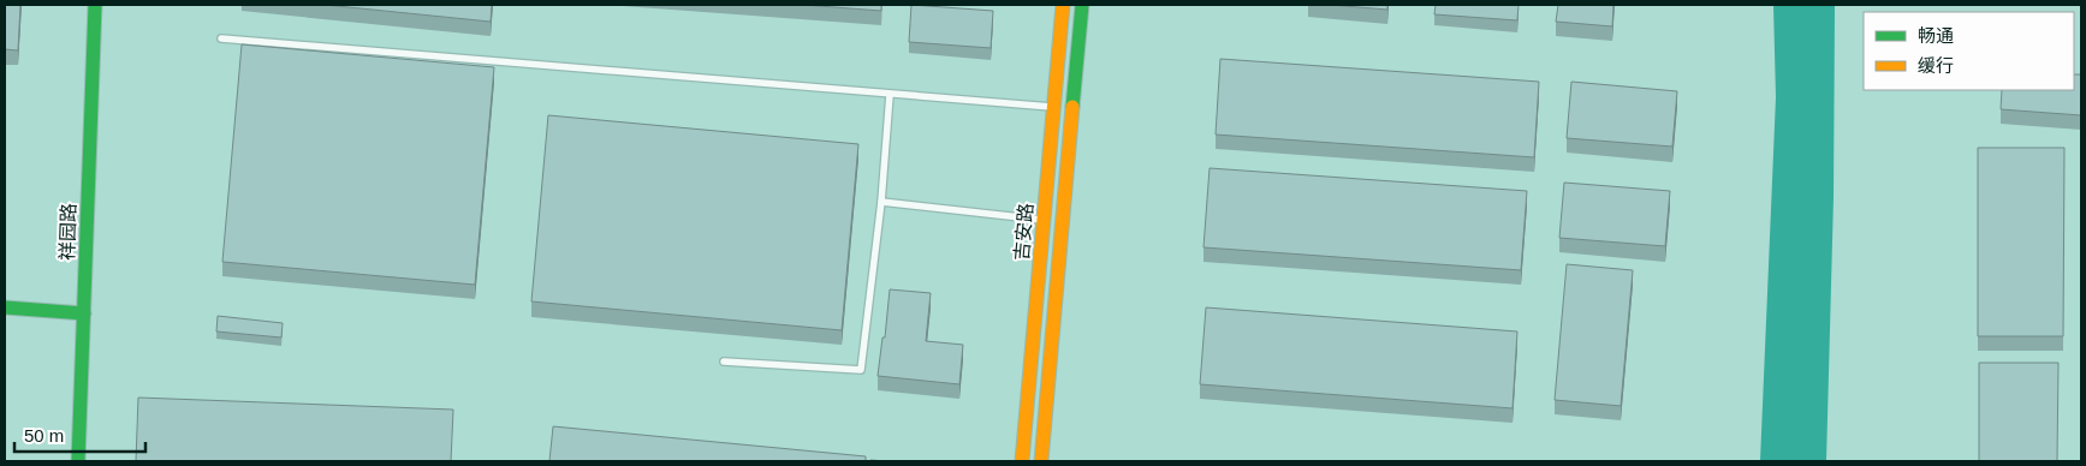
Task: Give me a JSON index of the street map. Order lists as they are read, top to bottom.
{
  "streets": {
    "street": ["祥园路", "吉安路"]
  },
  "legend": ["畅通", "缓行"],
  "scale_bar": "50 m"
}
